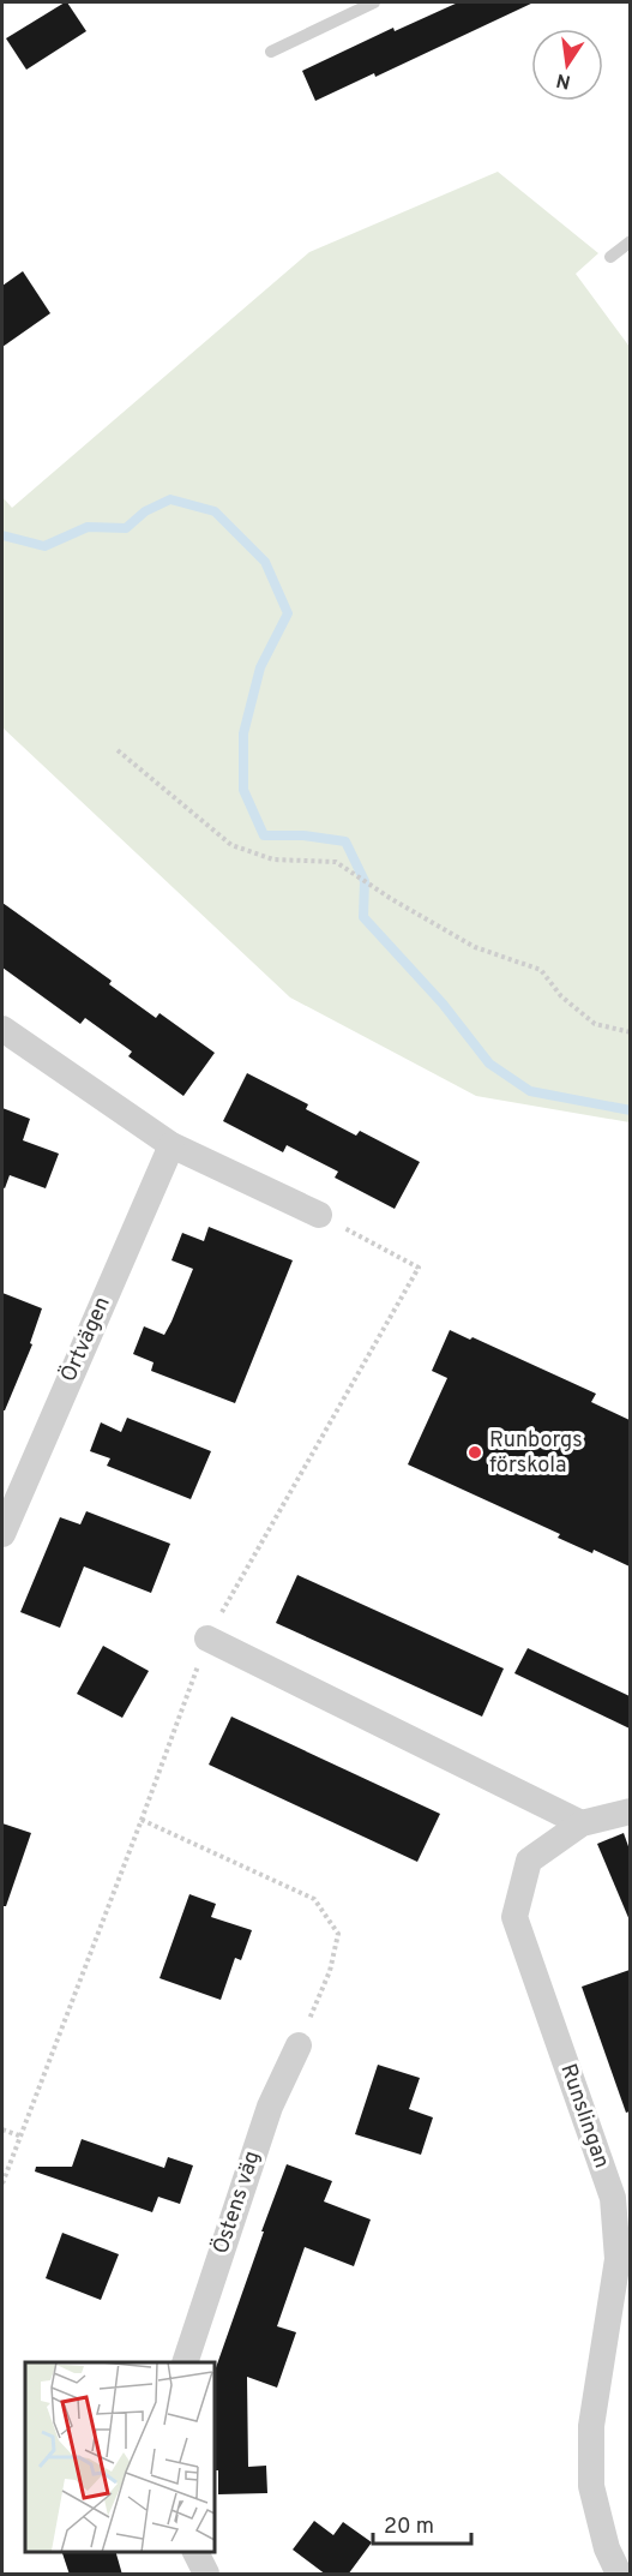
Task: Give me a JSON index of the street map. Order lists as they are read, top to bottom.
{
  "streets": {
    "street": ["Örtvägen", "Runslingan", "Östens väg"]
  },
  "places": ["Runborgs förskola"],
  "scale_bar": "20 m",
  "north": "bottom"
}
